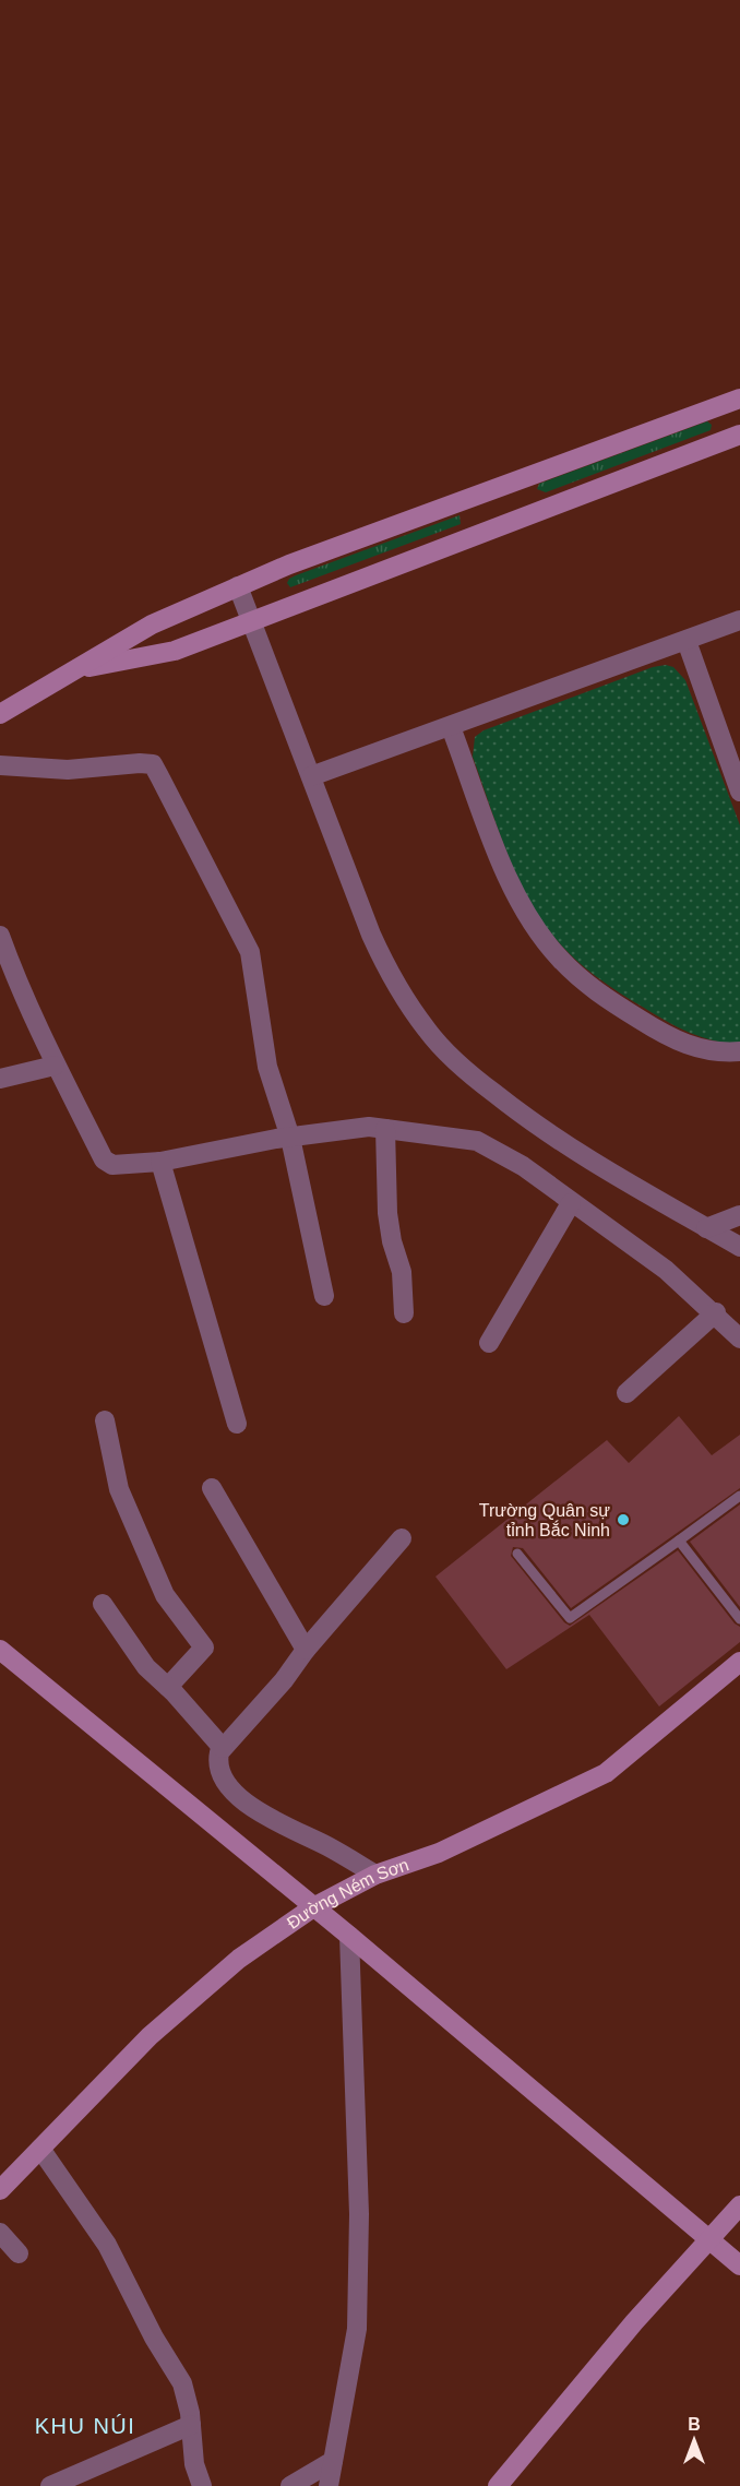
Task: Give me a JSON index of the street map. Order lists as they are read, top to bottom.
{
  "streets": {
    "street": ["Đường Ném Sơn"]
  },
  "districts": ["KHU NÚI"],
  "places": ["Trường Quân sự tỉnh Bắc Ninh"],
  "north": "top"
}
